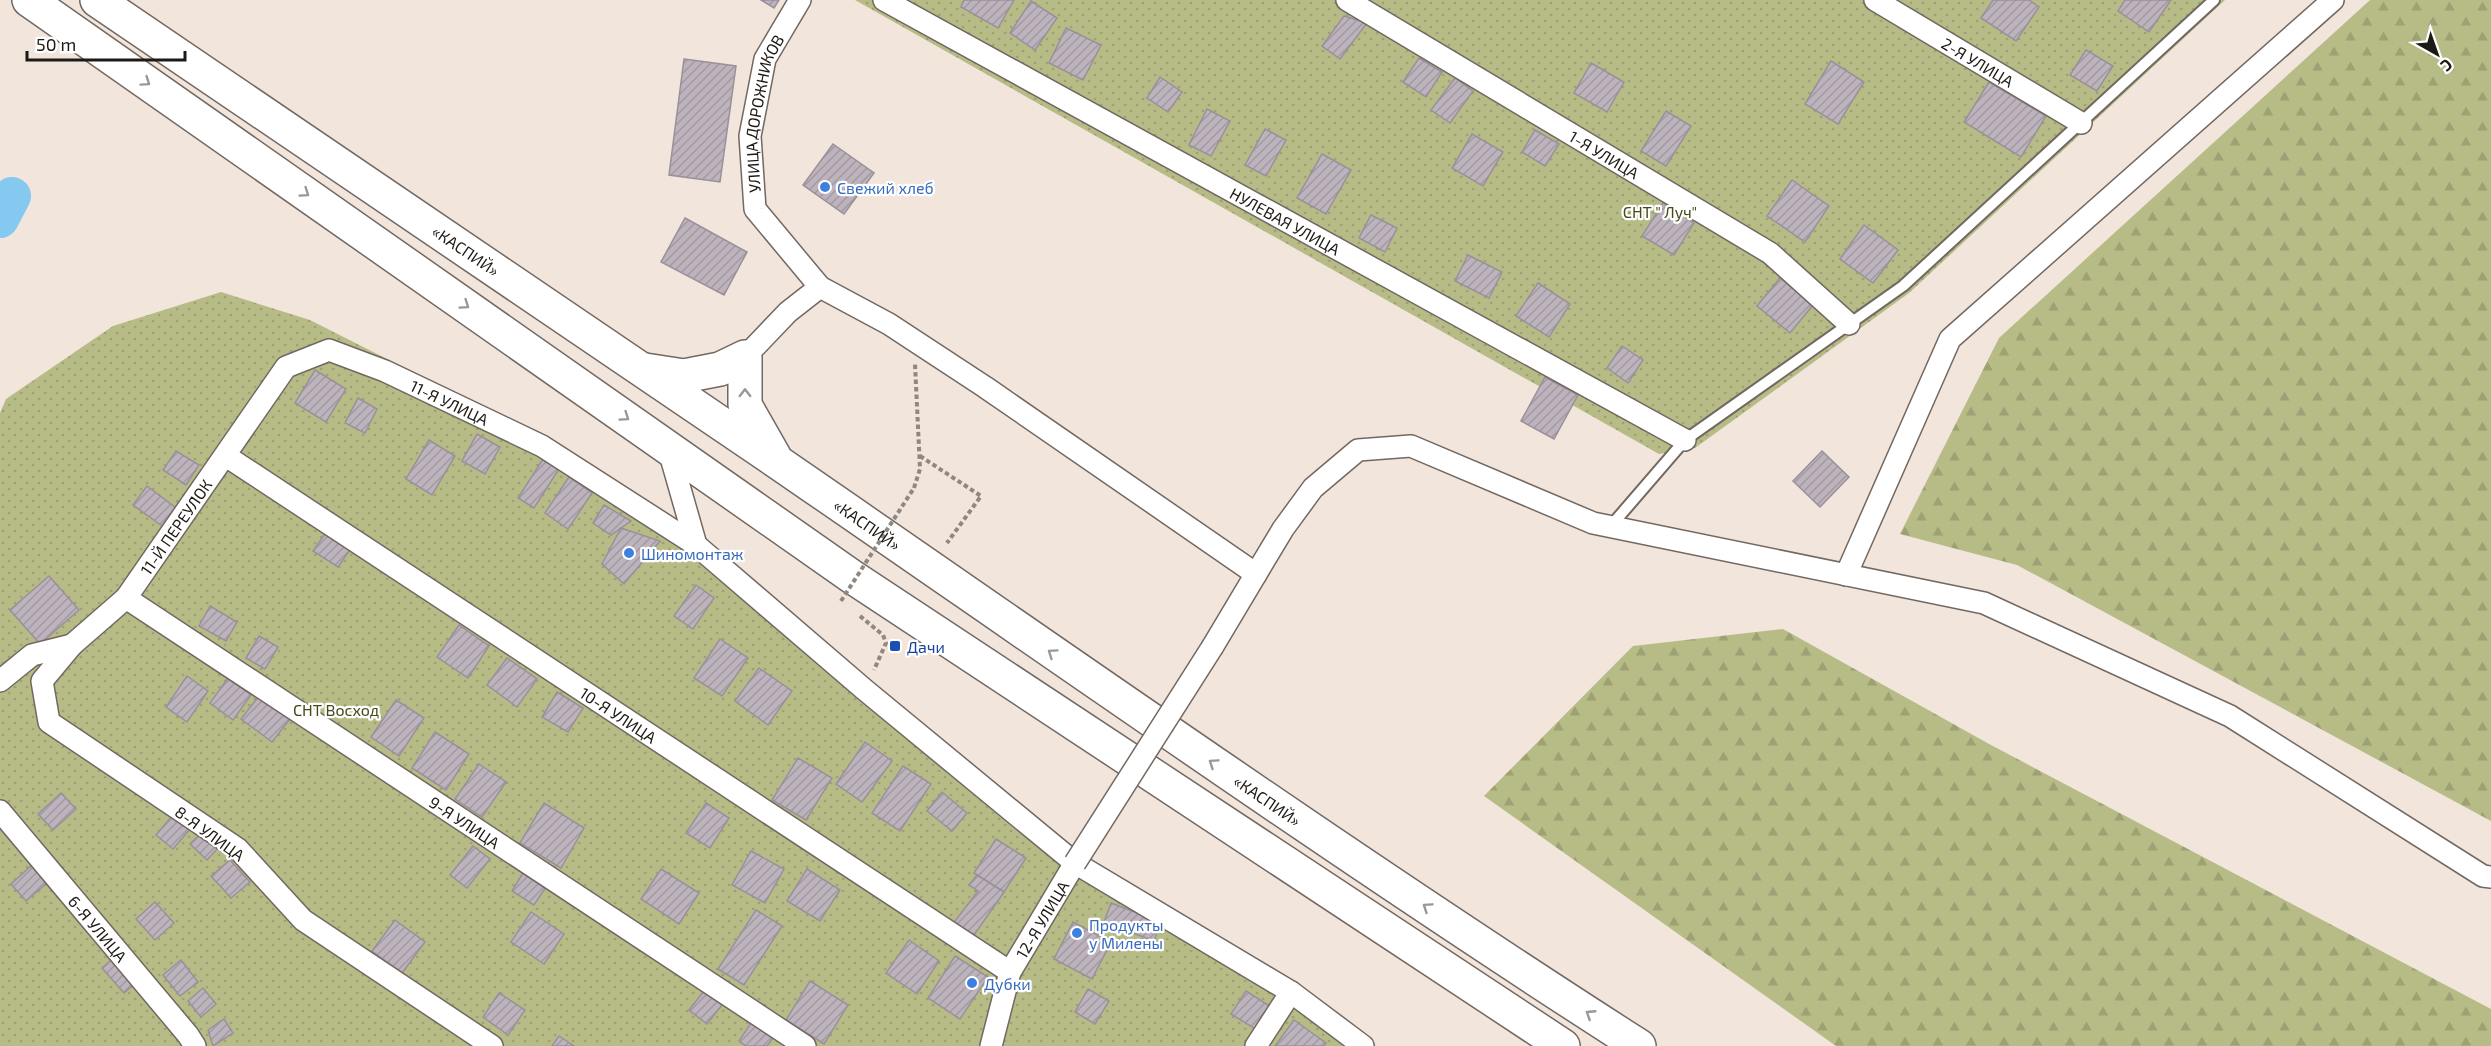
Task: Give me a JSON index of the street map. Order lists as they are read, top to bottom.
{
  "streets": {
    "highway": ["«КАСПИЙ»"],
    "street": [
      "2-Я УЛИЦА",
      "УЛИЦА ДОРОЖНИКОВ",
      "1-Я УЛИЦА",
      "НУЛЕВАЯ УЛИЦА",
      "11-Я УЛИЦА",
      "11-Й ПЕРЕУЛОК",
      "10-Я УЛИЦА",
      "9-Я УЛИЦА",
      "8-Я УЛИЦА",
      "12-Я УЛИЦА",
      "6-Я УЛИЦА"
    ]
  },
  "crossings": [
    ["11-Я УЛИЦА", "11-Й ПЕРЕУЛОК"],
    ["11-Я УЛИЦА", "10-Я УЛИЦА"],
    ["11-Я УЛИЦА", "12-Я УЛИЦА"],
    ["11-Й ПЕРЕУЛОК", "10-Я УЛИЦА"],
    ["11-Й ПЕРЕУЛОК", "9-Я УЛИЦА"],
    ["11-Й ПЕРЕУЛОК", "8-Я УЛИЦА"],
    ["10-Я УЛИЦА", "12-Я УЛИЦА"],
    ["9-Я УЛИЦА", "8-Я УЛИЦА"]
  ],
  "parks": ["СНТ \" Луч\"", "СНТ Восход"],
  "places": {
    "other": [
      "Свежий хлеб",
      "Шиномонтаж",
      "Продукты у Милены",
      "Дубки"
    ],
    "transit": ["Дачи"]
  },
  "scale_bar": "50 m",
  "north": "bottom right"
}
